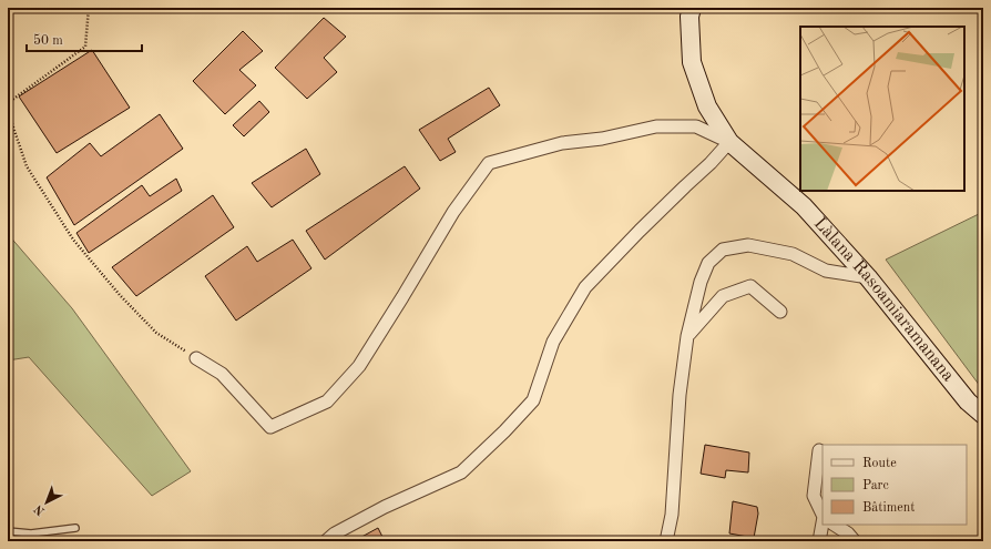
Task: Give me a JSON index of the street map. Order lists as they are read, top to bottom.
{
  "streets": {
    "main road": ["Làlana Rasoamiaramanana"]
  },
  "legend": ["Route", "Parc", "Bâtiment"],
  "scale_bar": "50 m",
  "north": "bottom left"
}
